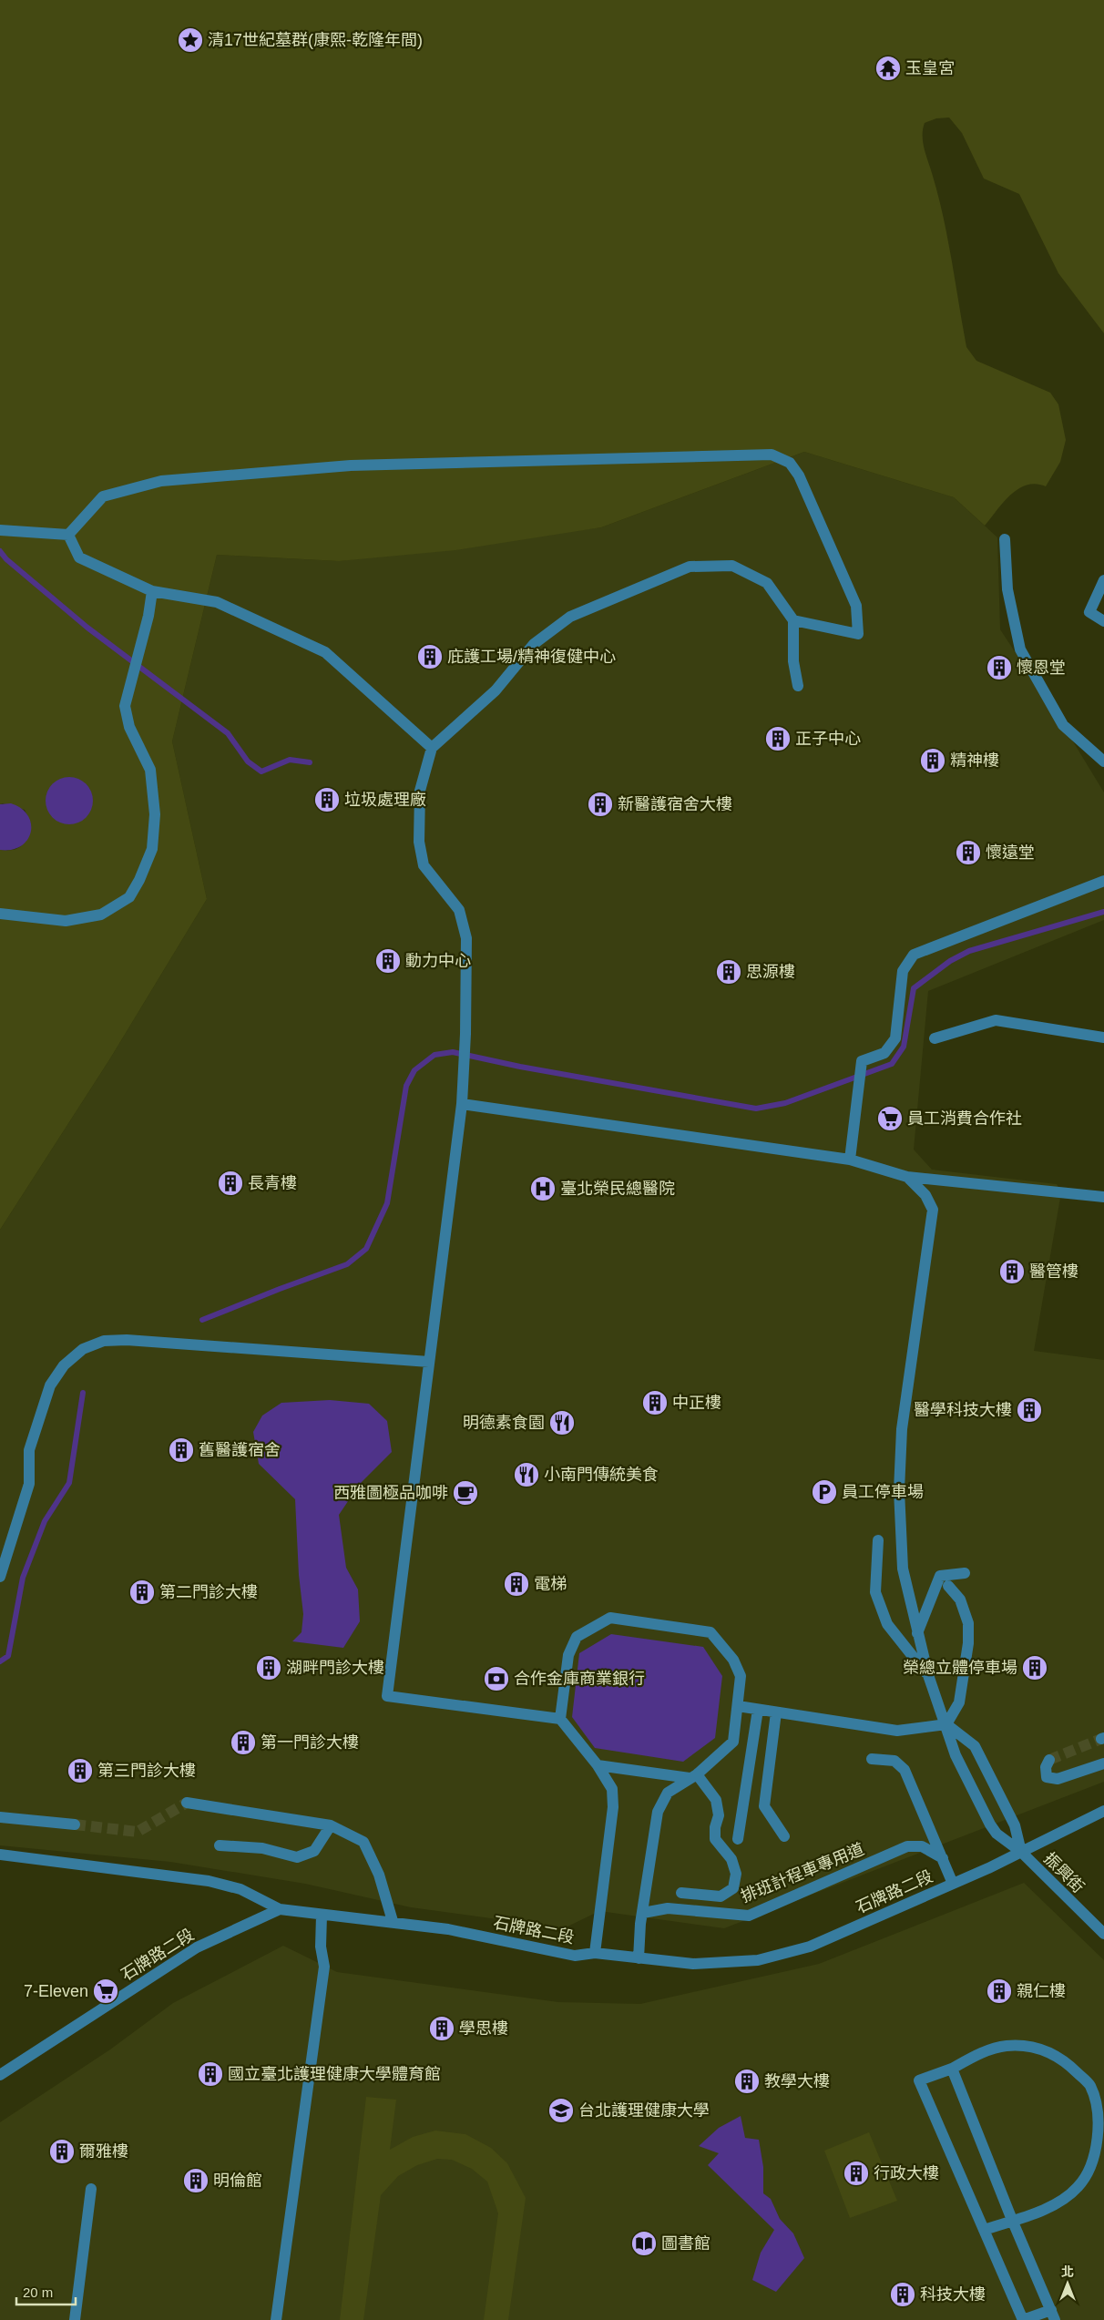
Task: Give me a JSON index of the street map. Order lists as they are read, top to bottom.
{
  "streets": {
    "street": ["排班計程車專用道", "振興街", "石牌路二段"]
  },
  "crossings": [
    ["振興街", "石牌路二段"]
  ],
  "places": {
    "place": ["清17世紀墓群(康熙-乾隆年間)"],
    "temple": ["玉皇宮"],
    "building": [
      "庇護工場/精神復健中心",
      "懷恩堂",
      "正子中心",
      "精神樓",
      "垃圾處理廠",
      "新醫護宿舍大樓",
      "懷遠堂",
      "動力中心",
      "思源樓",
      "長青樓",
      "醫管樓",
      "中正樓",
      "醫學科技大樓",
      "舊醫護宿舍",
      "電梯",
      "第二門診大樓",
      "湖畔門診大樓",
      "榮總立體停車場",
      "第一門診大樓",
      "第三門診大樓",
      "親仁樓",
      "學思樓",
      "國立臺北護理健康大學體育館",
      "教學大樓",
      "爾雅樓",
      "行政大樓",
      "明倫館",
      "科技大樓"
    ],
    "supermarket": ["員工消費合作社", "7-Eleven"],
    "hospital": ["臺北榮民總醫院"],
    "restaurant": ["明德素食園", "小南門傳統美食"],
    "parking": ["員工停車場"],
    "cafe": ["西雅圖極品咖啡"],
    "bank": ["合作金庫商業銀行"],
    "school or university": ["台北護理健康大學"],
    "library": ["圖書館"]
  },
  "scale_bar": "20 m",
  "north": "top"
}
